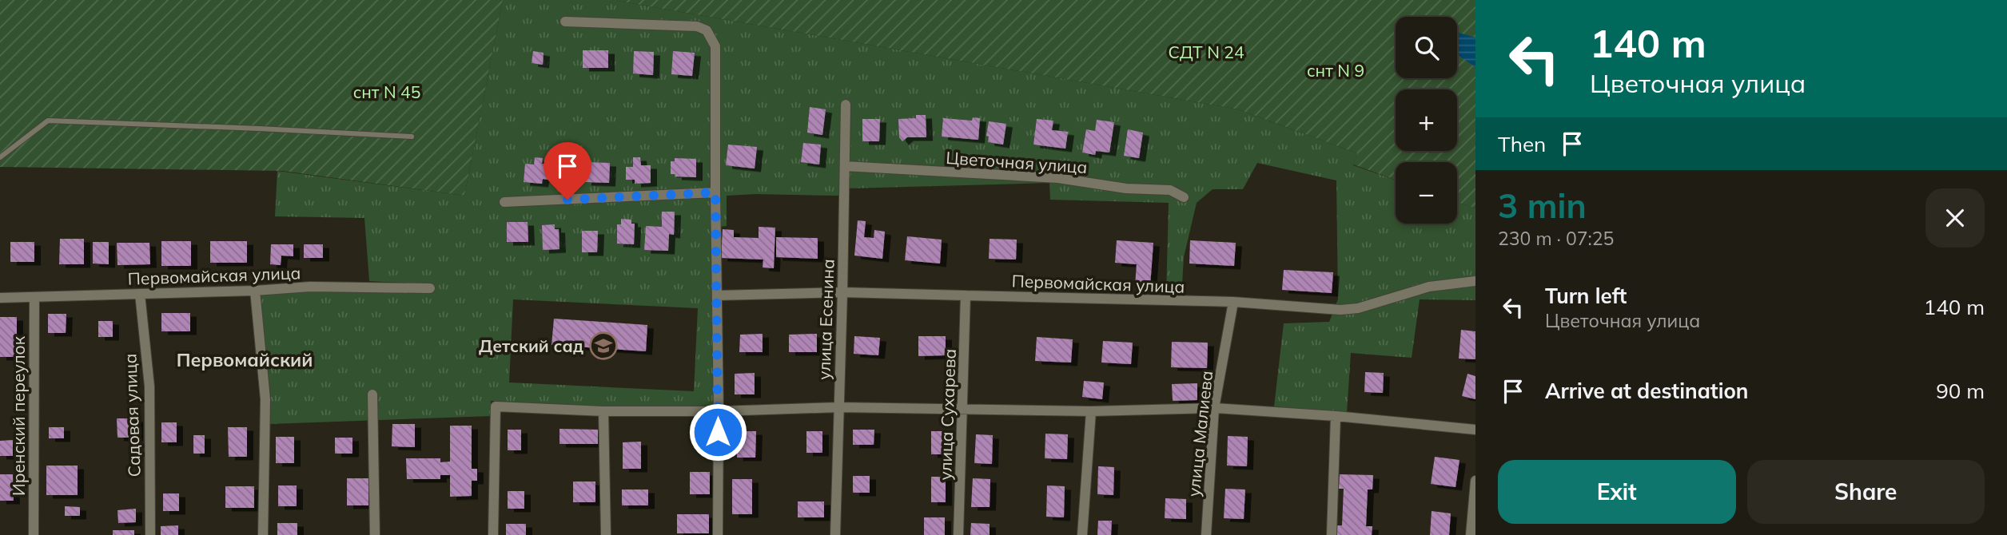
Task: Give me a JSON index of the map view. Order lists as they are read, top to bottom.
{
  "streets": {
    "street": [
      "Цветочная улица",
      "Первомайская улица",
      "улица Есенина",
      "улица Сухарева",
      "Садовая улица",
      "Иренский переулок",
      "улица Малиева"
    ]
  },
  "crossings": [
    ["Цветочная улица", "улица Есенина"],
    ["Первомайская улица", "улица Есенина"],
    ["Первомайская улица", "улица Сухарева"],
    ["Первомайская улица", "Садовая улица"],
    ["Первомайская улица", "Иренский переулок"],
    ["Первомайская улица", "улица Малиева"]
  ],
  "districts": ["Первомайский"],
  "parks": ["СДТ N 24", "снт N 9", "снт N 45"],
  "places": {
    "school or university": ["Детский сад"]
  },
  "page": {
    "turn": ["140 m", "Цветочная улица"],
    "map_buttons": ["+", "−"],
    "then": "Then",
    "heading": ["3 min", "230 m · 07:25"],
    "list": [
      {
        "name": "Turn left",
        "note": "Цветочная улица",
        "value": "140 m"
      },
      {
        "name": "Arrive at destination",
        "value": "90 m"
      }
    ],
    "buttons": ["Exit", "Share"]
  }
}
